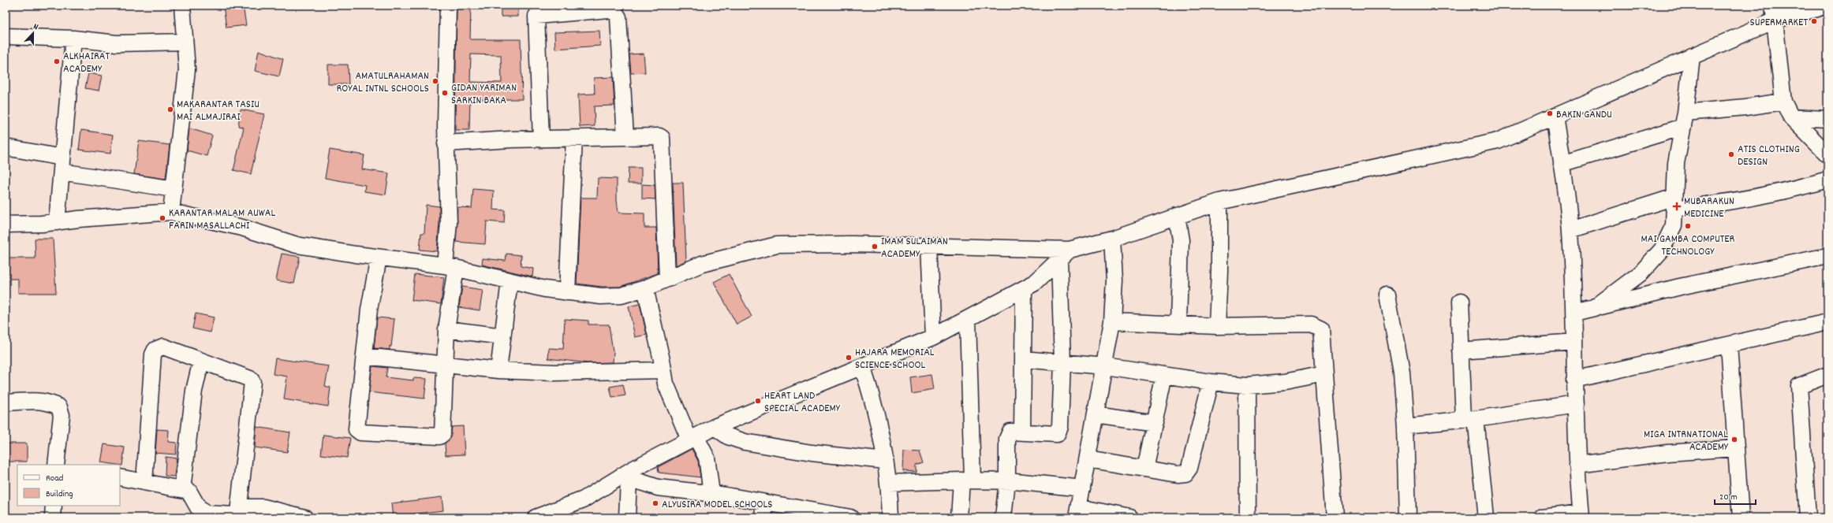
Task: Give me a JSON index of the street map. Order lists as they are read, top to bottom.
{
  "places": {
    "other": [
      "SUPERMARKET",
      "ALKHAIRAT ACADEMY",
      "AMATULRAHAMAN ROYAL INTNL SCHOOLS",
      "GIDAN YARIMAN SARKIN BAKA",
      "MAKARANTAR TASIU MAI ALMAJIRAI",
      "BAKIN GANDU",
      "ATIS CLOTHING DESIGN",
      "KARANTAR MALAM AUWAL FARIN MASALLACHI",
      "MAI GAMBA COMPUTER TECHNOLOGY",
      "IMAM SULAIMAN ACADEMY",
      "HAJARA MEMORIAL SCIENCE SCHOOL",
      "HEART LAND SPECIAL ACADEMY",
      "MIGA INTRNATIONAL ACADEMY",
      "ALYUSIRA MODEL SCHOOLS"
    ],
    "health": ["MUBARAKUN MEDICINE"]
  },
  "legend": ["Road", "Building"],
  "scale_bar": "20 m",
  "north": "top"
}
